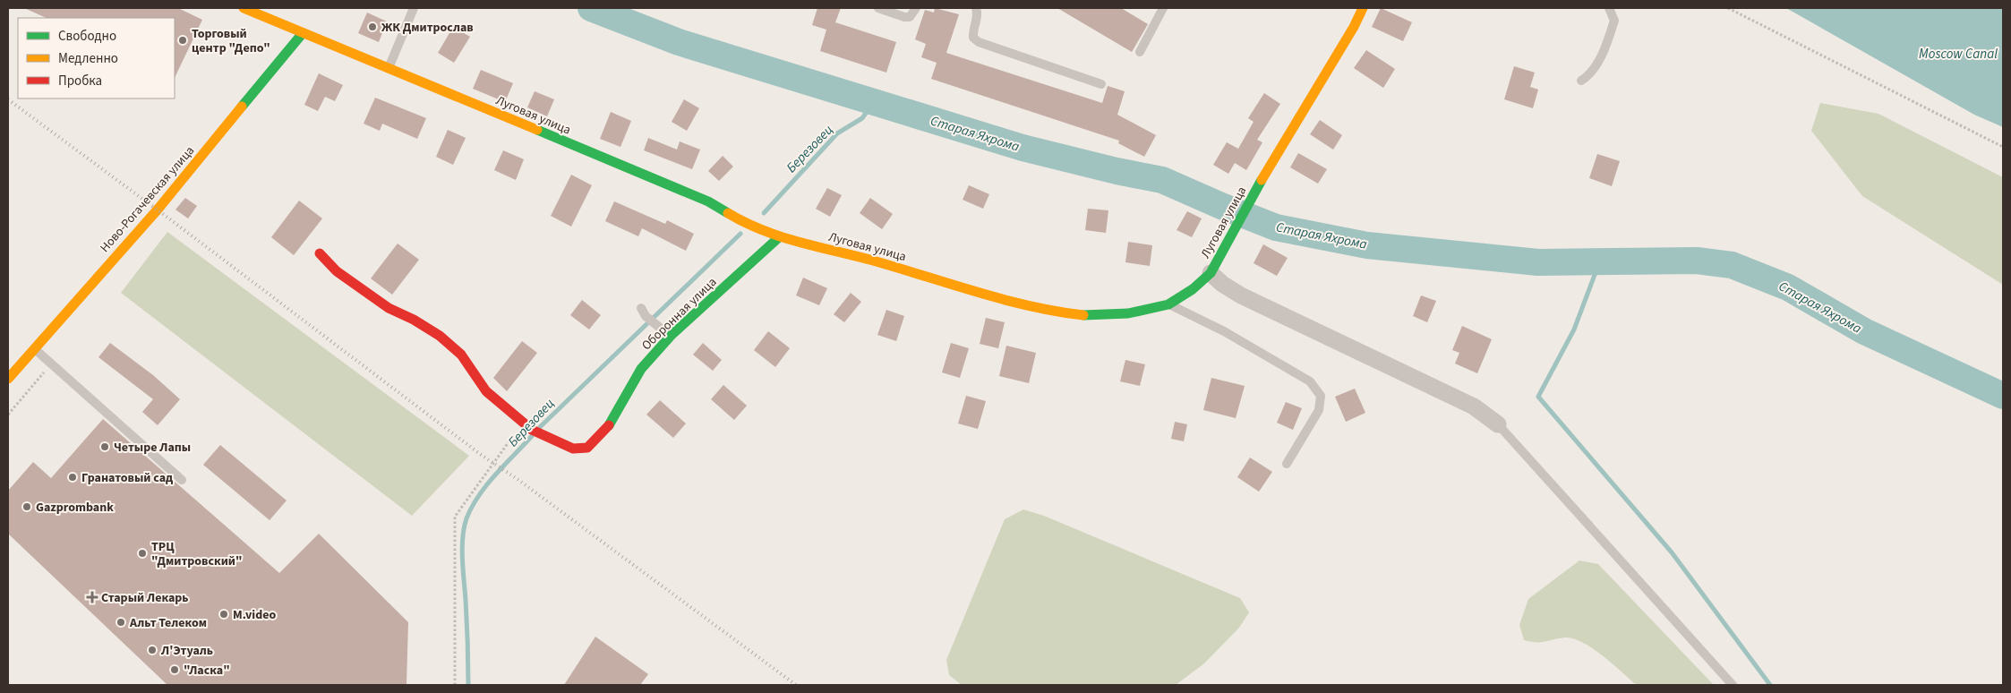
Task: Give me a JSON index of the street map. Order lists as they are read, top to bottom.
{
  "streets": {
    "street": ["Луговая улица", "Ново-Рогачевская улица", "Оборонная улица"]
  },
  "crossings": [
    ["Луговая улица", "Ново-Рогачевская улица"],
    ["Луговая улица", "Оборонная улица"]
  ],
  "water": ["Moscow Canal", "Старая Яхрома", "Березовец"],
  "places": {
    "other": [
      "ЖК Дмитрослав",
      "Торговый центр \"Депо\"",
      "Четыре Лапы",
      "Гранатовый сад",
      "Gazprombank",
      "ТРЦ \"Дмитровский\"",
      "M.video",
      "Альт Телеком",
      "Л'Этуаль",
      "\"Ласка\""
    ],
    "health": ["Старый Лекарь"]
  },
  "legend": ["Свободно", "Медленно", "Пробка"]
}
